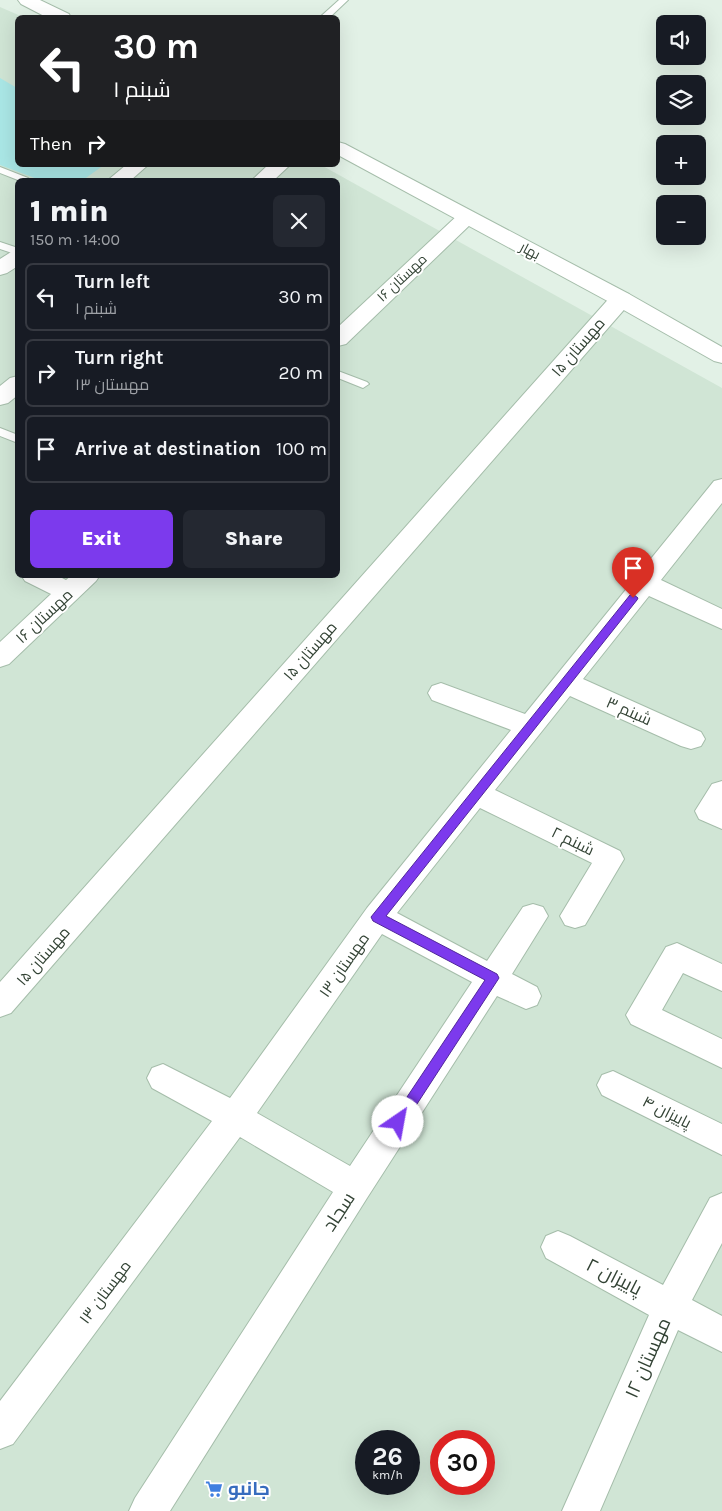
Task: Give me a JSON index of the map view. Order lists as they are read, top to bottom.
{
  "streets": {
    "street": [
      "بهار",
      "مهستان ۱۶",
      "مهستان ۱۵",
      "شبنم ۳",
      "شبنم ۲",
      "مهستان ۱۳",
      "پاییزان ۴",
      "سجاد",
      "پاییزان ۲",
      "مهستان ۱۲"
    ]
  },
  "crossings": [
    ["بهار", "مهستان ۱۶"],
    ["بهار", "مهستان ۱۵"],
    ["شبنم ۳", "مهستان ۱۳"],
    ["شبنم ۲", "مهستان ۱۳"],
    ["پاییزان ۲", "مهستان ۱۲"]
  ],
  "places": {
    "supermarket": ["جانبو"]
  },
  "page": {
    "map_buttons": ["+", "−"],
    "turn": ["30 m", "شبنم ۱"],
    "then": "Then",
    "heading": ["1 min", "150 m · 14:00"],
    "list": [
      {
        "name": "Turn left",
        "note": "شبنم ۱",
        "value": "30 m"
      },
      {
        "name": "Turn right",
        "note": "مهستان ۱۳",
        "value": "20 m"
      },
      {
        "name": "Arrive at destination",
        "value": "100 m"
      }
    ],
    "buttons": ["Exit", "Share"],
    "speed": "26 km/h",
    "limit": "30"
  }
}
